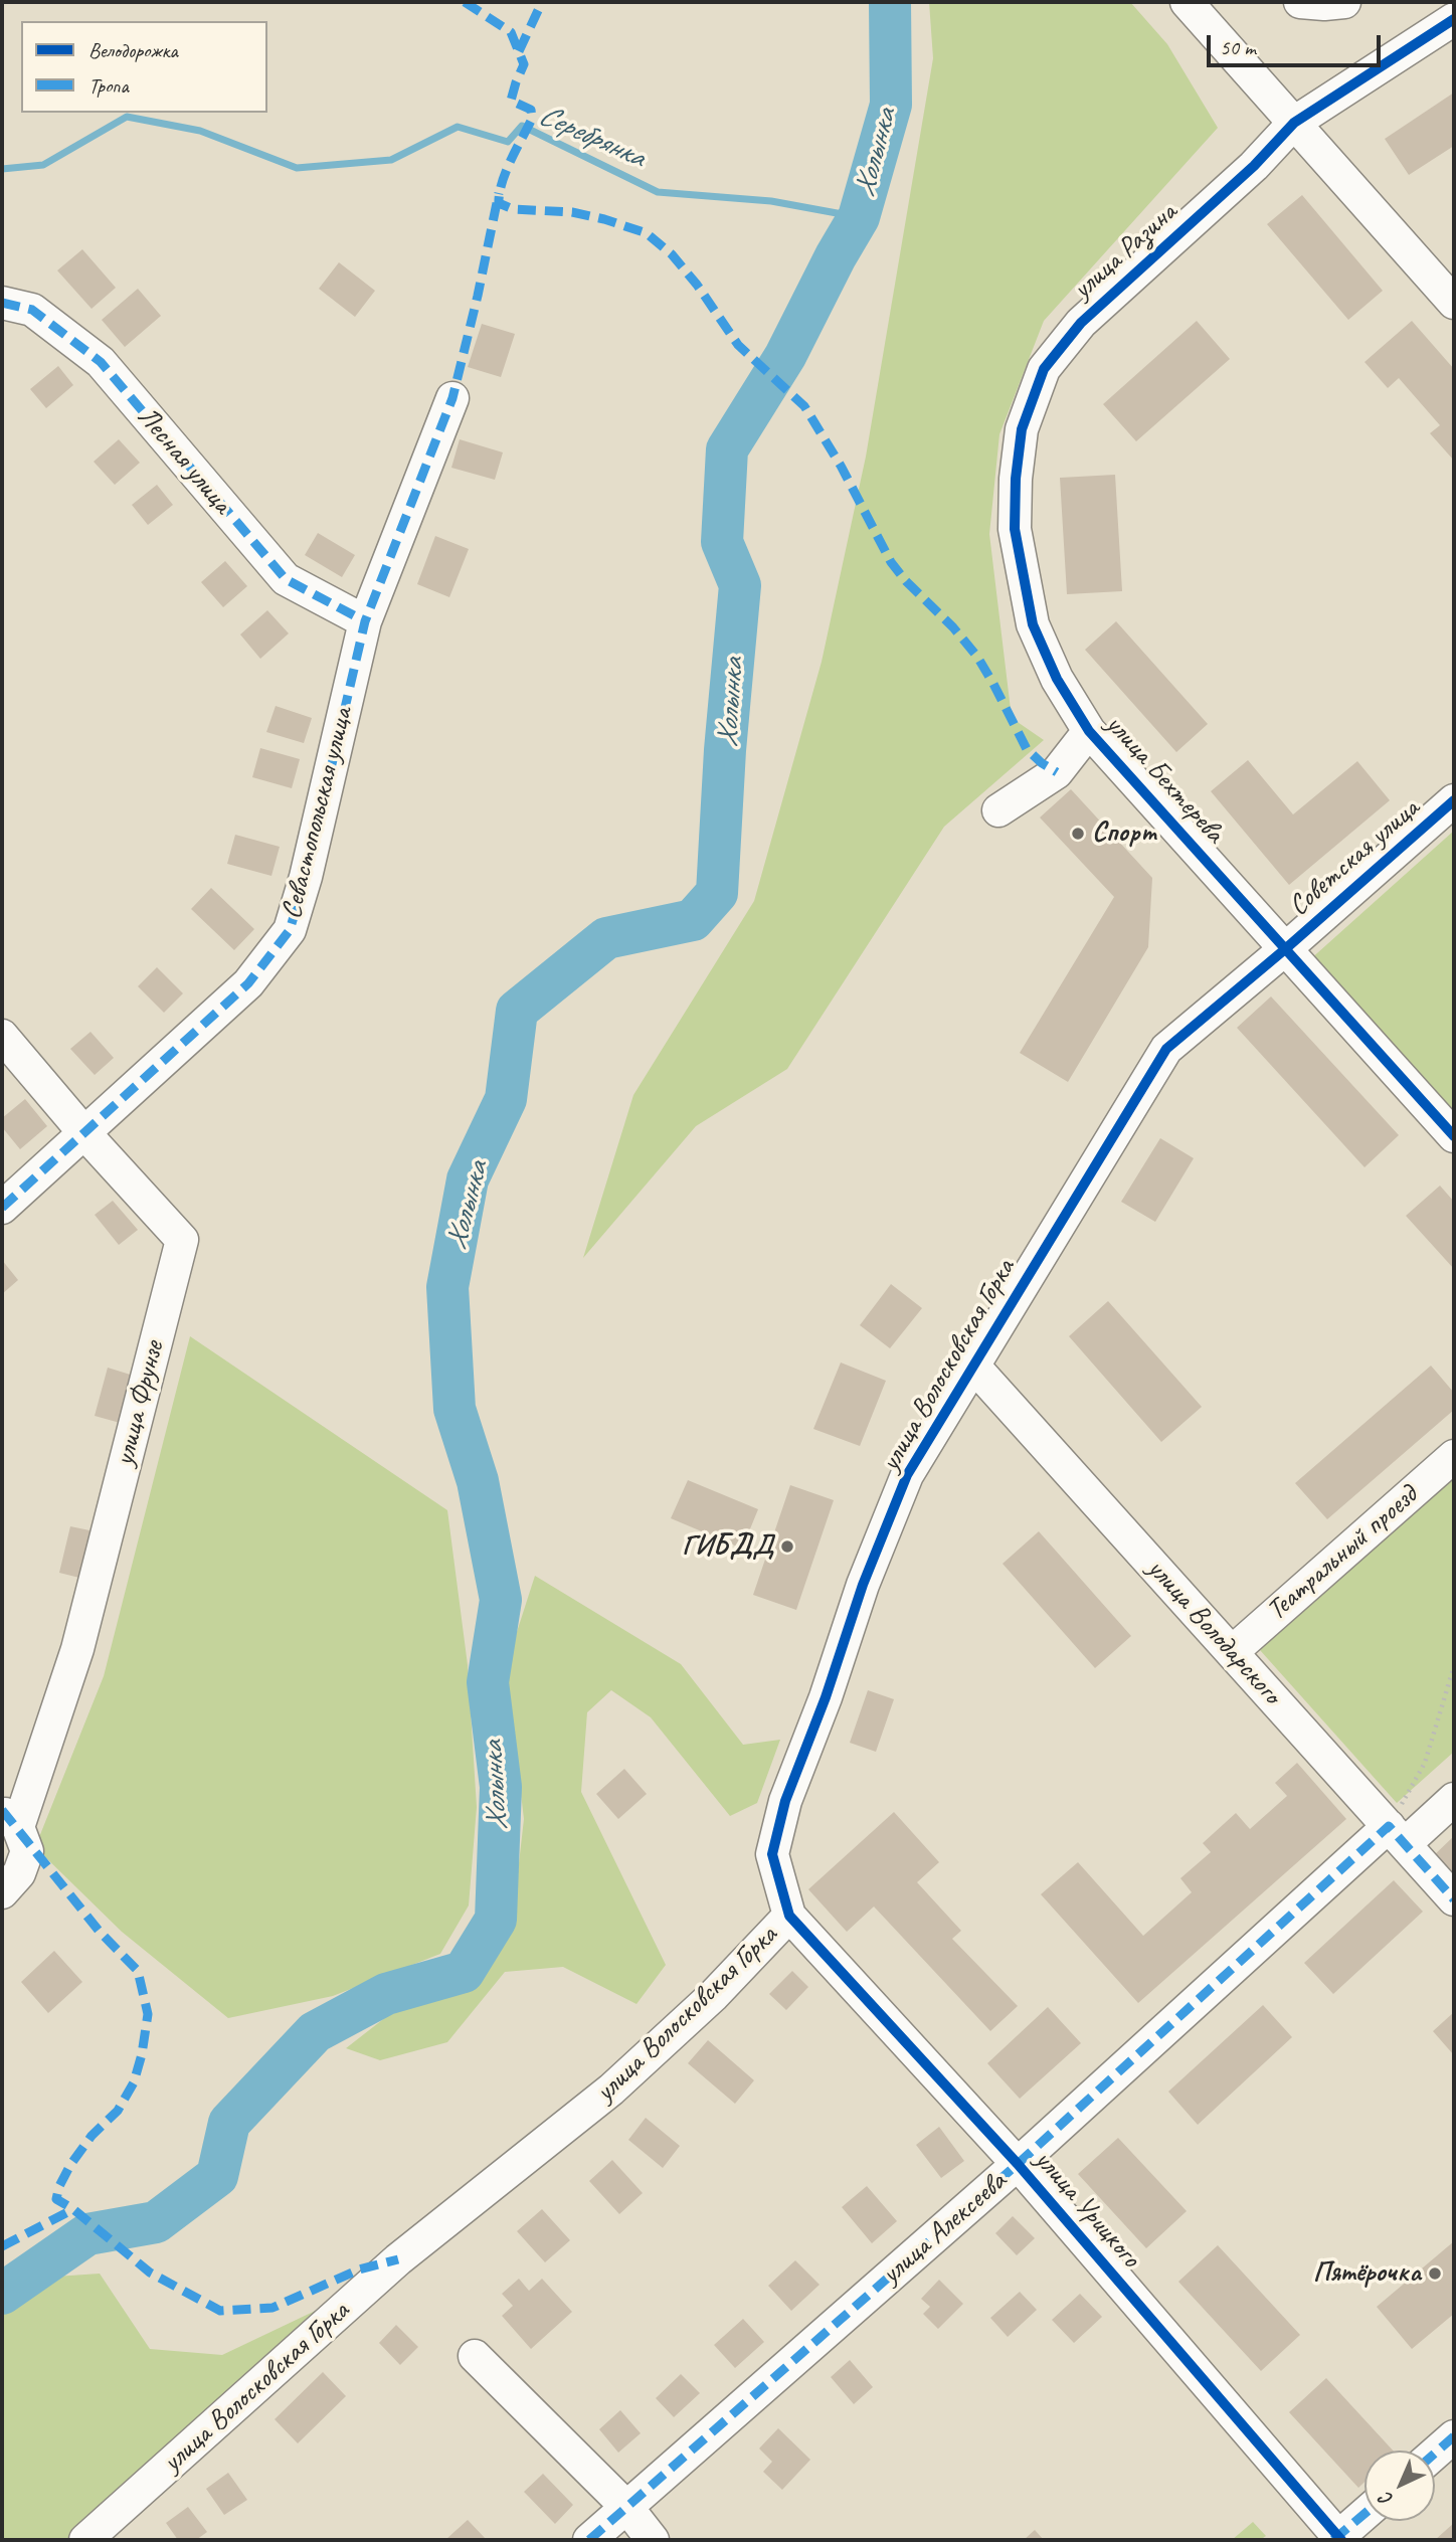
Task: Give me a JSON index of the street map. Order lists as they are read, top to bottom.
{
  "streets": {
    "street": [
      "улица Разина",
      "Лесная улица",
      "улица Бехтерева",
      "Севастопольская улица",
      "Советская улица",
      "улица Волосковская Горка",
      "улица Фрунзе",
      "Театральный проезд",
      "улица Володарского",
      "улица Урицкого",
      "улица Алексеева"
    ]
  },
  "crossings": [
    ["улица Разина", "улица Бехтерева"],
    ["Лесная улица", "Севастопольская улица"],
    ["улица Бехтерева", "Советская улица"],
    ["улица Бехтерева", "улица Волосковская Горка"],
    ["Севастопольская улица", "улица Фрунзе"],
    ["Советская улица", "улица Волосковская Горка"],
    ["улица Волосковская Горка", "улица Володарского"],
    ["улица Волосковская Горка", "улица Урицкого"],
    ["Театральный проезд", "улица Володарского"],
    ["улица Володарского", "улица Алексеева"],
    ["улица Урицкого", "улица Алексеева"]
  ],
  "water": ["Серебрянка", "Холынка"],
  "places": ["Спорт", "ГИБДД", "Пятёрочка"],
  "legend": ["Велодорожка", "Тропа"],
  "scale_bar": "50 m",
  "north": "bottom left"
}
